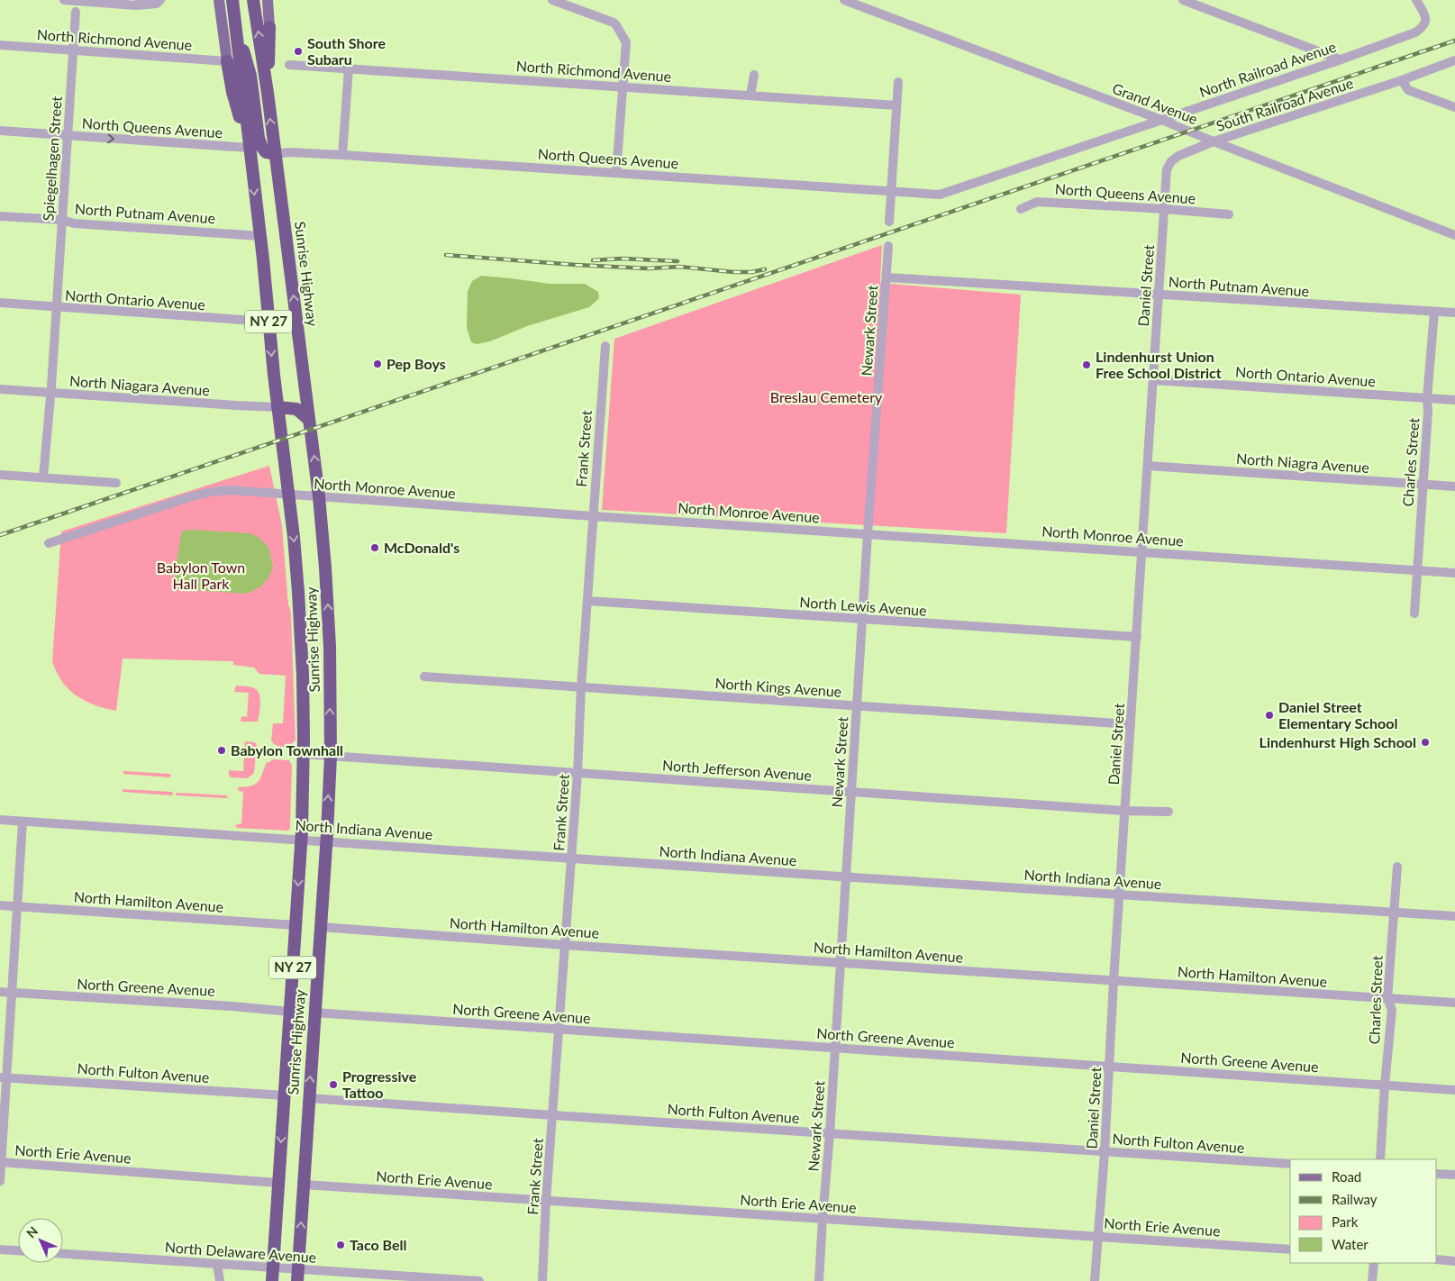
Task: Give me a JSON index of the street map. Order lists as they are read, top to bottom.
{
  "streets": {
    "highway": ["Sunrise Highway", "NY 27"],
    "street": [
      "North Richmond Avenue",
      "North Railroad Avenue",
      "Grand Avenue",
      "South Railroad Avenue",
      "North Queens Avenue",
      "Spiegelhagen Street",
      "North Putnam Avenue",
      "Daniel Street",
      "North Ontario Avenue",
      "Newark Street",
      "North Niagara Avenue",
      "Frank Street",
      "Charles Street",
      "North Niagra Avenue",
      "North Monroe Avenue",
      "North Lewis Avenue",
      "North Kings Avenue",
      "North Jefferson Avenue",
      "North Indiana Avenue",
      "North Hamilton Avenue",
      "North Greene Avenue",
      "North Fulton Avenue",
      "North Erie Avenue",
      "North Delaware Avenue"
    ]
  },
  "crossings": [
    ["North Richmond Avenue", "Spiegelhagen Street"],
    ["North Railroad Avenue", "Grand Avenue"],
    ["North Railroad Avenue", "North Queens Avenue"],
    ["Grand Avenue", "South Railroad Avenue"],
    ["South Railroad Avenue", "North Queens Avenue"],
    ["South Railroad Avenue", "Daniel Street"],
    ["North Queens Avenue", "Spiegelhagen Street"],
    ["North Queens Avenue", "Sunrise Highway"],
    ["North Queens Avenue", "Daniel Street"],
    ["Spiegelhagen Street", "North Putnam Avenue"],
    ["Spiegelhagen Street", "North Ontario Avenue"],
    ["Spiegelhagen Street", "North Niagara Avenue"],
    ["North Putnam Avenue", "Sunrise Highway"],
    ["North Putnam Avenue", "Daniel Street"],
    ["North Putnam Avenue", "Newark Street"],
    ["North Putnam Avenue", "Charles Street"],
    ["Sunrise Highway", "North Ontario Avenue"],
    ["Sunrise Highway", "North Niagara Avenue"],
    ["Sunrise Highway", "North Monroe Avenue"],
    ["Sunrise Highway", "North Jefferson Avenue"],
    ["Sunrise Highway", "North Indiana Avenue"],
    ["Sunrise Highway", "North Hamilton Avenue"],
    ["Sunrise Highway", "North Greene Avenue"],
    ["Sunrise Highway", "North Fulton Avenue"],
    ["Sunrise Highway", "North Erie Avenue"],
    ["Sunrise Highway", "North Delaware Avenue"],
    ["Daniel Street", "North Ontario Avenue"],
    ["Daniel Street", "North Niagra Avenue"],
    ["Daniel Street", "North Monroe Avenue"],
    ["Daniel Street", "North Lewis Avenue"],
    ["Daniel Street", "North Kings Avenue"],
    ["Daniel Street", "North Jefferson Avenue"],
    ["Daniel Street", "North Indiana Avenue"],
    ["Daniel Street", "North Hamilton Avenue"],
    ["Daniel Street", "North Greene Avenue"],
    ["Daniel Street", "North Fulton Avenue"],
    ["Daniel Street", "North Erie Avenue"],
    ["North Ontario Avenue", "Charles Street"],
    ["Newark Street", "North Monroe Avenue"],
    ["Newark Street", "North Lewis Avenue"],
    ["Newark Street", "North Kings Avenue"],
    ["Newark Street", "North Jefferson Avenue"],
    ["Newark Street", "North Indiana Avenue"],
    ["Newark Street", "North Hamilton Avenue"],
    ["Newark Street", "North Greene Avenue"],
    ["Newark Street", "North Fulton Avenue"],
    ["Newark Street", "North Erie Avenue"],
    ["Frank Street", "North Monroe Avenue"],
    ["Frank Street", "North Lewis Avenue"],
    ["Frank Street", "North Kings Avenue"],
    ["Frank Street", "North Jefferson Avenue"],
    ["Frank Street", "North Indiana Avenue"],
    ["Frank Street", "North Hamilton Avenue"],
    ["Frank Street", "North Greene Avenue"],
    ["Frank Street", "North Fulton Avenue"],
    ["Frank Street", "North Erie Avenue"],
    ["Charles Street", "North Niagra Avenue"],
    ["Charles Street", "North Monroe Avenue"],
    ["Charles Street", "North Indiana Avenue"],
    ["Charles Street", "North Hamilton Avenue"],
    ["Charles Street", "North Greene Avenue"]
  ],
  "parks": ["Breslau Cemetery", "Babylon Town Hall Park"],
  "places": [
    "South Shore Subaru",
    "Pep Boys",
    "Lindenhurst Union Free School District",
    "McDonald's",
    "Daniel Street Elementary School",
    "Lindenhurst High School",
    "Babylon Townhall",
    "Progressive Tattoo",
    "Taco Bell"
  ],
  "legend": [
    "Road",
    "Railway",
    "Park",
    "Water"
  ],
  "north": "top left"
}
